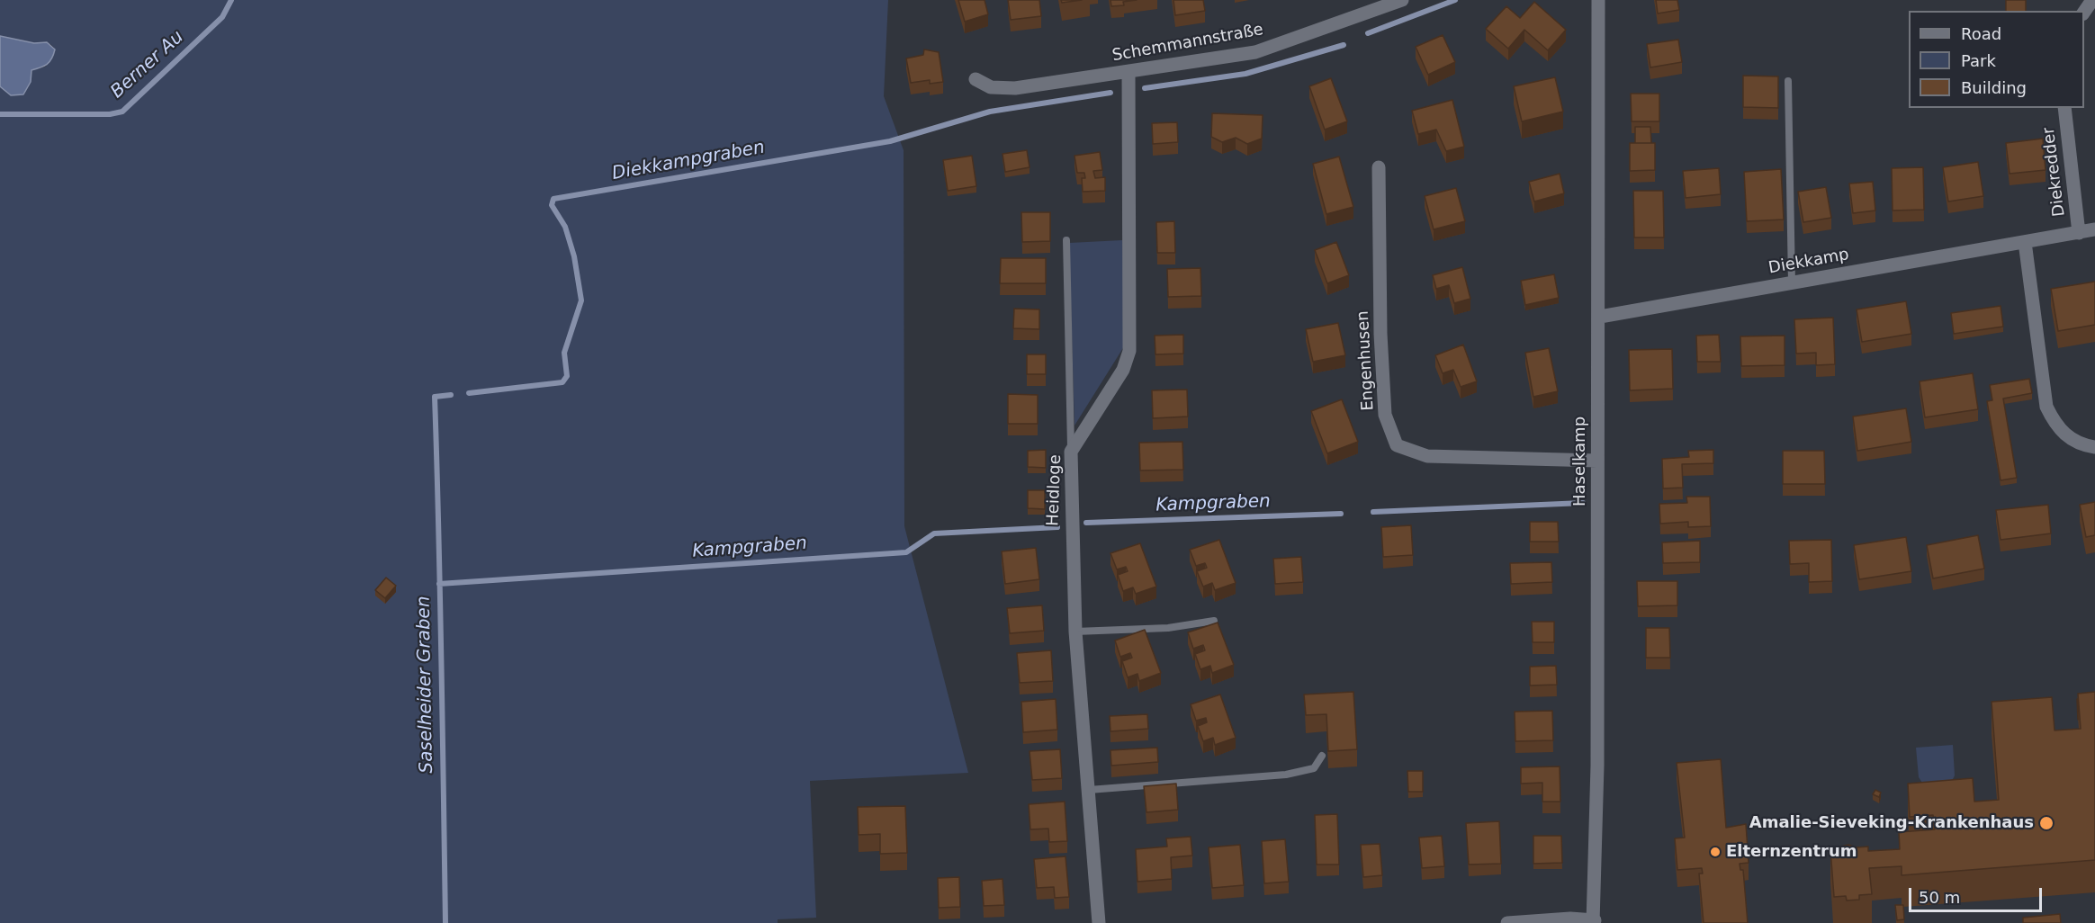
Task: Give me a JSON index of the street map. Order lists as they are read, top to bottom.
{
  "streets": {
    "street": [
      "Schemmannstraße",
      "Diekredder",
      "Diekkamp",
      "Engenhusen",
      "Haselkamp",
      "Heidloge"
    ]
  },
  "crossings": [
    ["Schemmannstraße", "Heidloge"],
    ["Diekredder", "Diekkamp"],
    ["Diekkamp", "Haselkamp"],
    ["Engenhusen", "Haselkamp"]
  ],
  "water": [
    "Berner Au",
    "Diekkampgraben",
    "Kampgraben",
    "Saselheider Graben"
  ],
  "places": ["Amalie-Sieveking-Krankenhaus", "Elternzentrum"],
  "legend": ["Road", "Park", "Building"],
  "scale_bar": "50 m"
}
